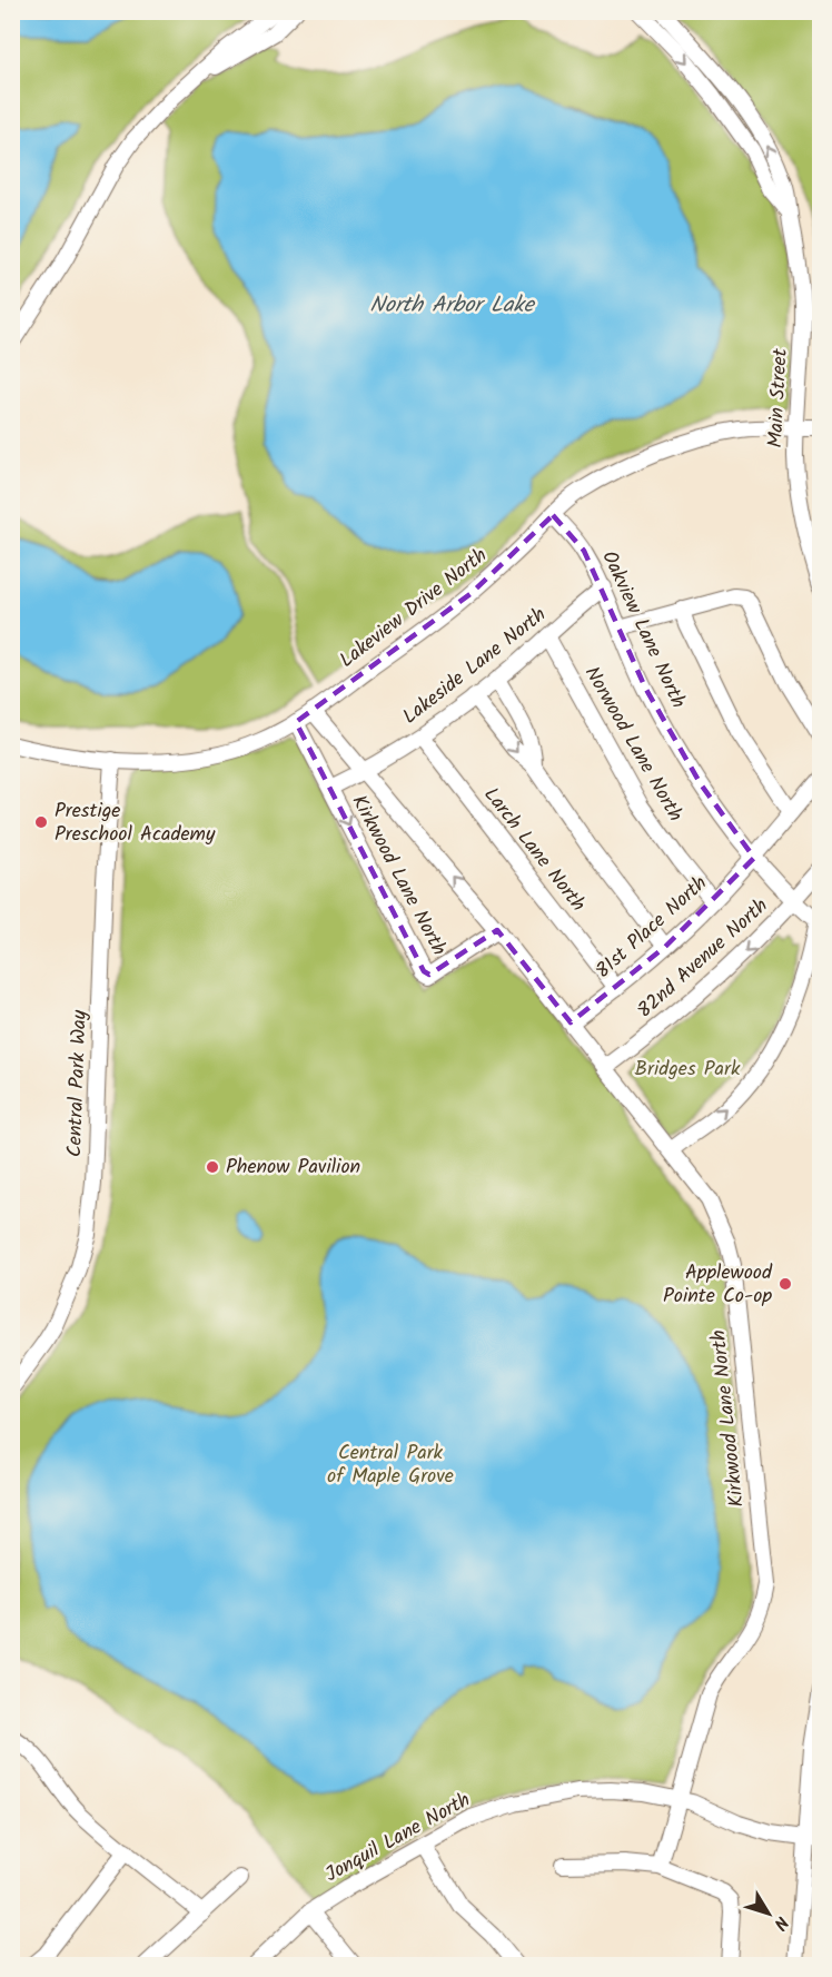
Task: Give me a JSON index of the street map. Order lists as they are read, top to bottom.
{
  "streets": {
    "street": [
      "Main Street",
      "Lakeview Drive North",
      "Oakview Lane North",
      "Lakeside Lane North",
      "Norwood Lane North",
      "Larch Lane North",
      "Kirkwood Lane North",
      "81st Place North",
      "82nd Avenue North",
      "Central Park Way",
      "Jonquil Lane North"
    ]
  },
  "crossings": [
    ["Main Street", "Lakeview Drive North"],
    ["Lakeview Drive North", "Oakview Lane North"],
    ["Lakeview Drive North", "Kirkwood Lane North"],
    ["Lakeview Drive North", "Central Park Way"],
    ["Oakview Lane North", "Lakeside Lane North"],
    ["Oakview Lane North", "81st Place North"],
    ["Oakview Lane North", "82nd Avenue North"],
    ["Lakeside Lane North", "Norwood Lane North"],
    ["Lakeside Lane North", "Larch Lane North"],
    ["Lakeside Lane North", "Kirkwood Lane North"],
    ["Norwood Lane North", "81st Place North"],
    ["Larch Lane North", "81st Place North"],
    ["Kirkwood Lane North", "81st Place North"],
    ["Kirkwood Lane North", "82nd Avenue North"],
    ["Kirkwood Lane North", "Jonquil Lane North"]
  ],
  "water": ["North Arbor Lake"],
  "parks": ["Bridges Park", "Central Park of Maple Grove"],
  "places": ["Prestige Preschool Academy", "Phenow Pavilion", "Applewood Pointe Co-op"],
  "north": "bottom right"
}
